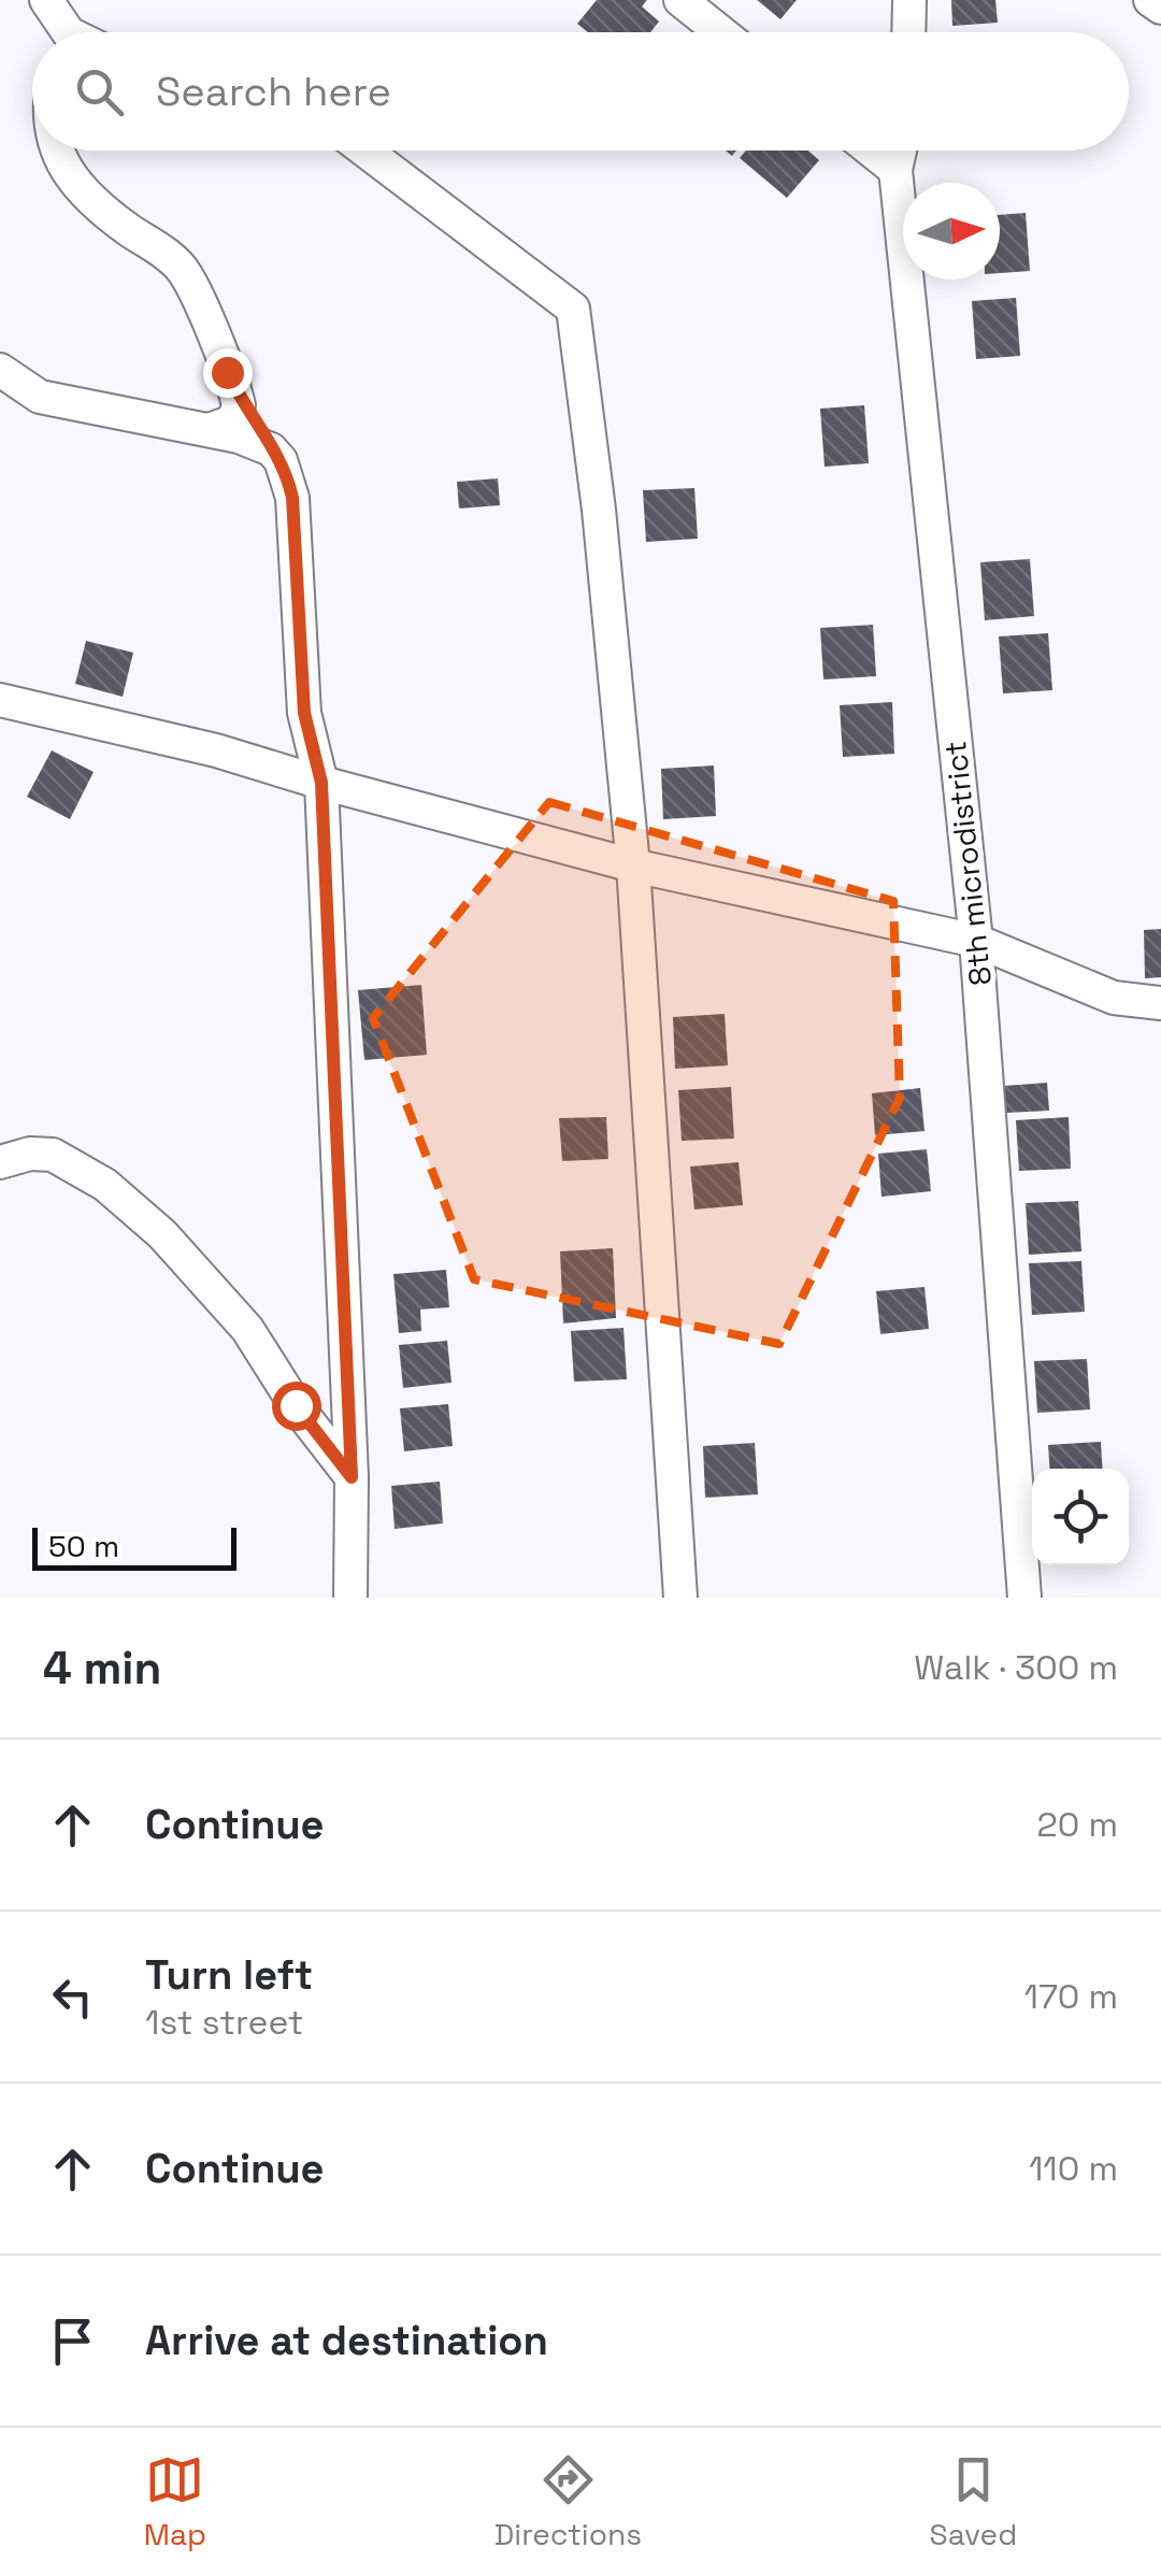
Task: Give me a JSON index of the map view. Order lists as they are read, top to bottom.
{
  "streets": {
    "street": ["8th microdistrict"]
  },
  "scale_bar": "50 m",
  "north": "right",
  "page": {
    "search": "Search here",
    "scale": "50 m",
    "heading": ["4 min", "Walk · 300 m"],
    "list": [
      ["Continue", "20 m"],
      ["Turn left", "1st street", "170 m"],
      ["Continue", "110 m"],
      "Arrive at destination"
    ],
    "nav": ["Map", "Directions", "Saved"]
  }
}
